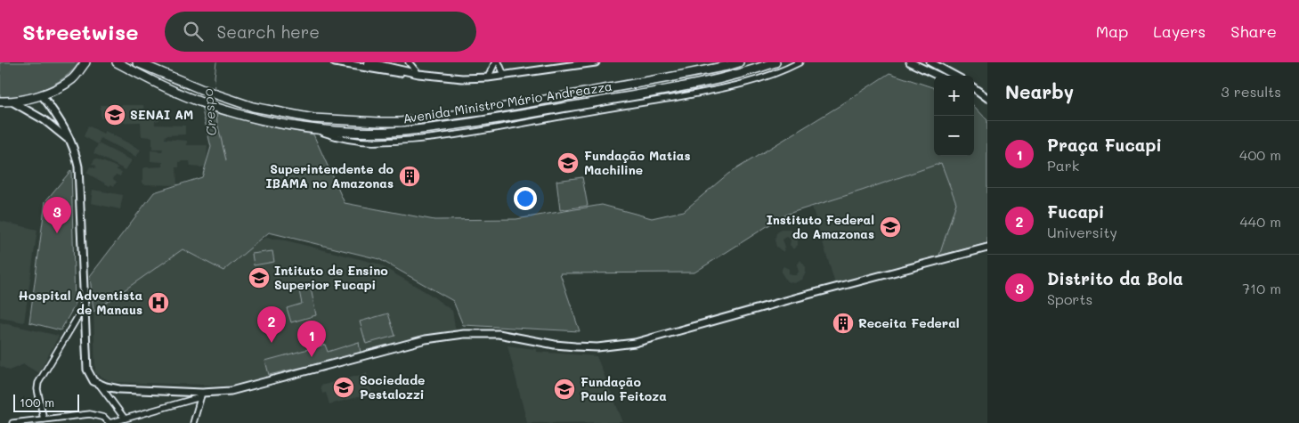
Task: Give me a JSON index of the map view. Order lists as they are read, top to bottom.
{
  "streets": {
    "main road": ["Avenida Ministro Mário Andreazza"]
  },
  "water": ["Crespo"],
  "places": {
    "school or university": [
      "SENAI AM",
      "Fundação Matias Machiline",
      "Instituto Federal do Amazonas",
      "Intituto de Ensino Superior Fucapi",
      "Sociedade Pestalozzi",
      "Fundação Paulo Feitoza"
    ],
    "building": ["Superintendente do IBAMA no Amazonas", "Receita Federal"],
    "hospital": ["Hospital Adventista de Manaus"]
  },
  "scale_bar": "100 m",
  "page": {
    "header": "Streetwise",
    "search": "Search here",
    "nav": ["Map", "Layers", "Share"],
    "heading": ["Nearby", "3 results"],
    "map_buttons": ["+", "−"],
    "list": [
      {
        "mark": "1",
        "name": "Praça Fucapi",
        "note": "Park",
        "value": "400 m"
      },
      {
        "mark": "2",
        "name": "Fucapi",
        "note": "University",
        "value": "440 m"
      },
      {
        "mark": "3",
        "name": "Distrito da Bola",
        "note": "Sports",
        "value": "710 m"
      }
    ],
    "pins": ["3", "2", "1"],
    "scale": "100 m"
  }
}
